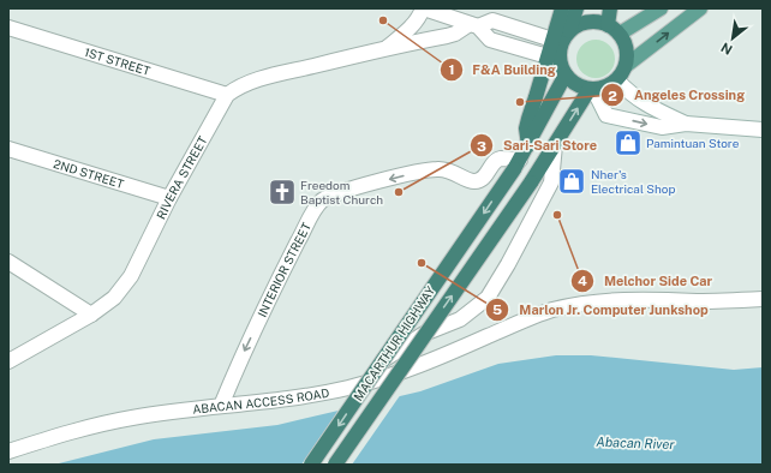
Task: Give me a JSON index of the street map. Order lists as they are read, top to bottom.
{
  "streets": {
    "highway": ["MACARTHUR HIGHWAY"],
    "street": [
      "1ST STREET",
      "2ND STREET",
      "RIVERA STREET",
      "INTERIOR STREET",
      "ABACAN ACCESS ROAD"
    ]
  },
  "crossings": [
    ["1ST STREET", "RIVERA STREET"],
    ["2ND STREET", "RIVERA STREET"],
    ["INTERIOR STREET", "MACARTHUR HIGHWAY"],
    ["INTERIOR STREET", "ABACAN ACCESS ROAD"]
  ],
  "water": ["Abacan River"],
  "places": {
    "other": [
      "F&A Building",
      "Angeles Crossing",
      "Sari-Sari Store",
      "Melchor Side Car",
      "Marlon Jr. Computer Junkshop"
    ],
    "shop": ["Pamintuan Store", "Nher's Electrical Shop"],
    "church": ["Freedom Baptist Church"]
  },
  "north": "bottom left"
}
